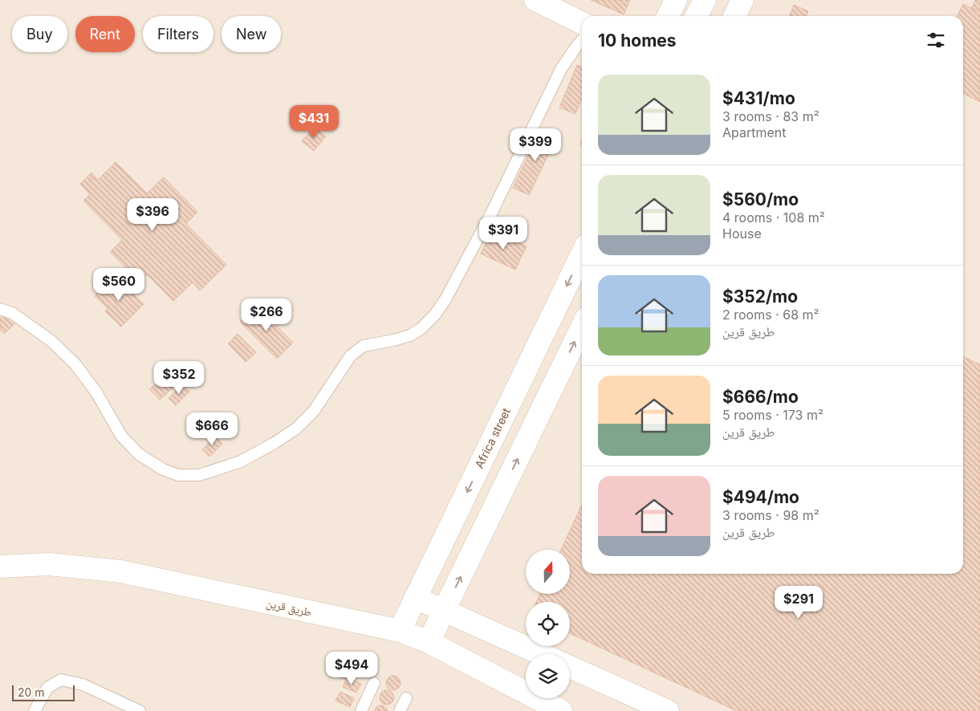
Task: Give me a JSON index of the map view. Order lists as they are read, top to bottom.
{
  "streets": {
    "street": ["Africa street", "طريق قرين"]
  },
  "crossings": [
    ["Africa street", "طريق قرين"]
  ],
  "scale_bar": "20 m",
  "north": "top",
  "page": {
    "chip": [
      "Buy",
      "Rent",
      "Filters",
      "New"
    ],
    "heading": "10 homes",
    "list": [
      {
        "name": "$431/mo",
        "note": "3 rooms · 83 m² · Apartment"
      },
      {
        "name": "$560/mo",
        "note": "4 rooms · 108 m² · House"
      },
      {
        "name": "$352/mo",
        "note": "2 rooms · 68 m² · طريق قرين"
      },
      {
        "name": "$666/mo",
        "note": "5 rooms · 173 m² · طريق قرين"
      },
      {
        "name": "$494/mo",
        "note": "3 rooms · 98 m² · طريق قرين"
      }
    ],
    "price": [
      "$431",
      "$399",
      "$396",
      "$391",
      "$560",
      "$266",
      "$352",
      "$666",
      "$291",
      "$494"
    ],
    "scale": "20 m"
  }
}
